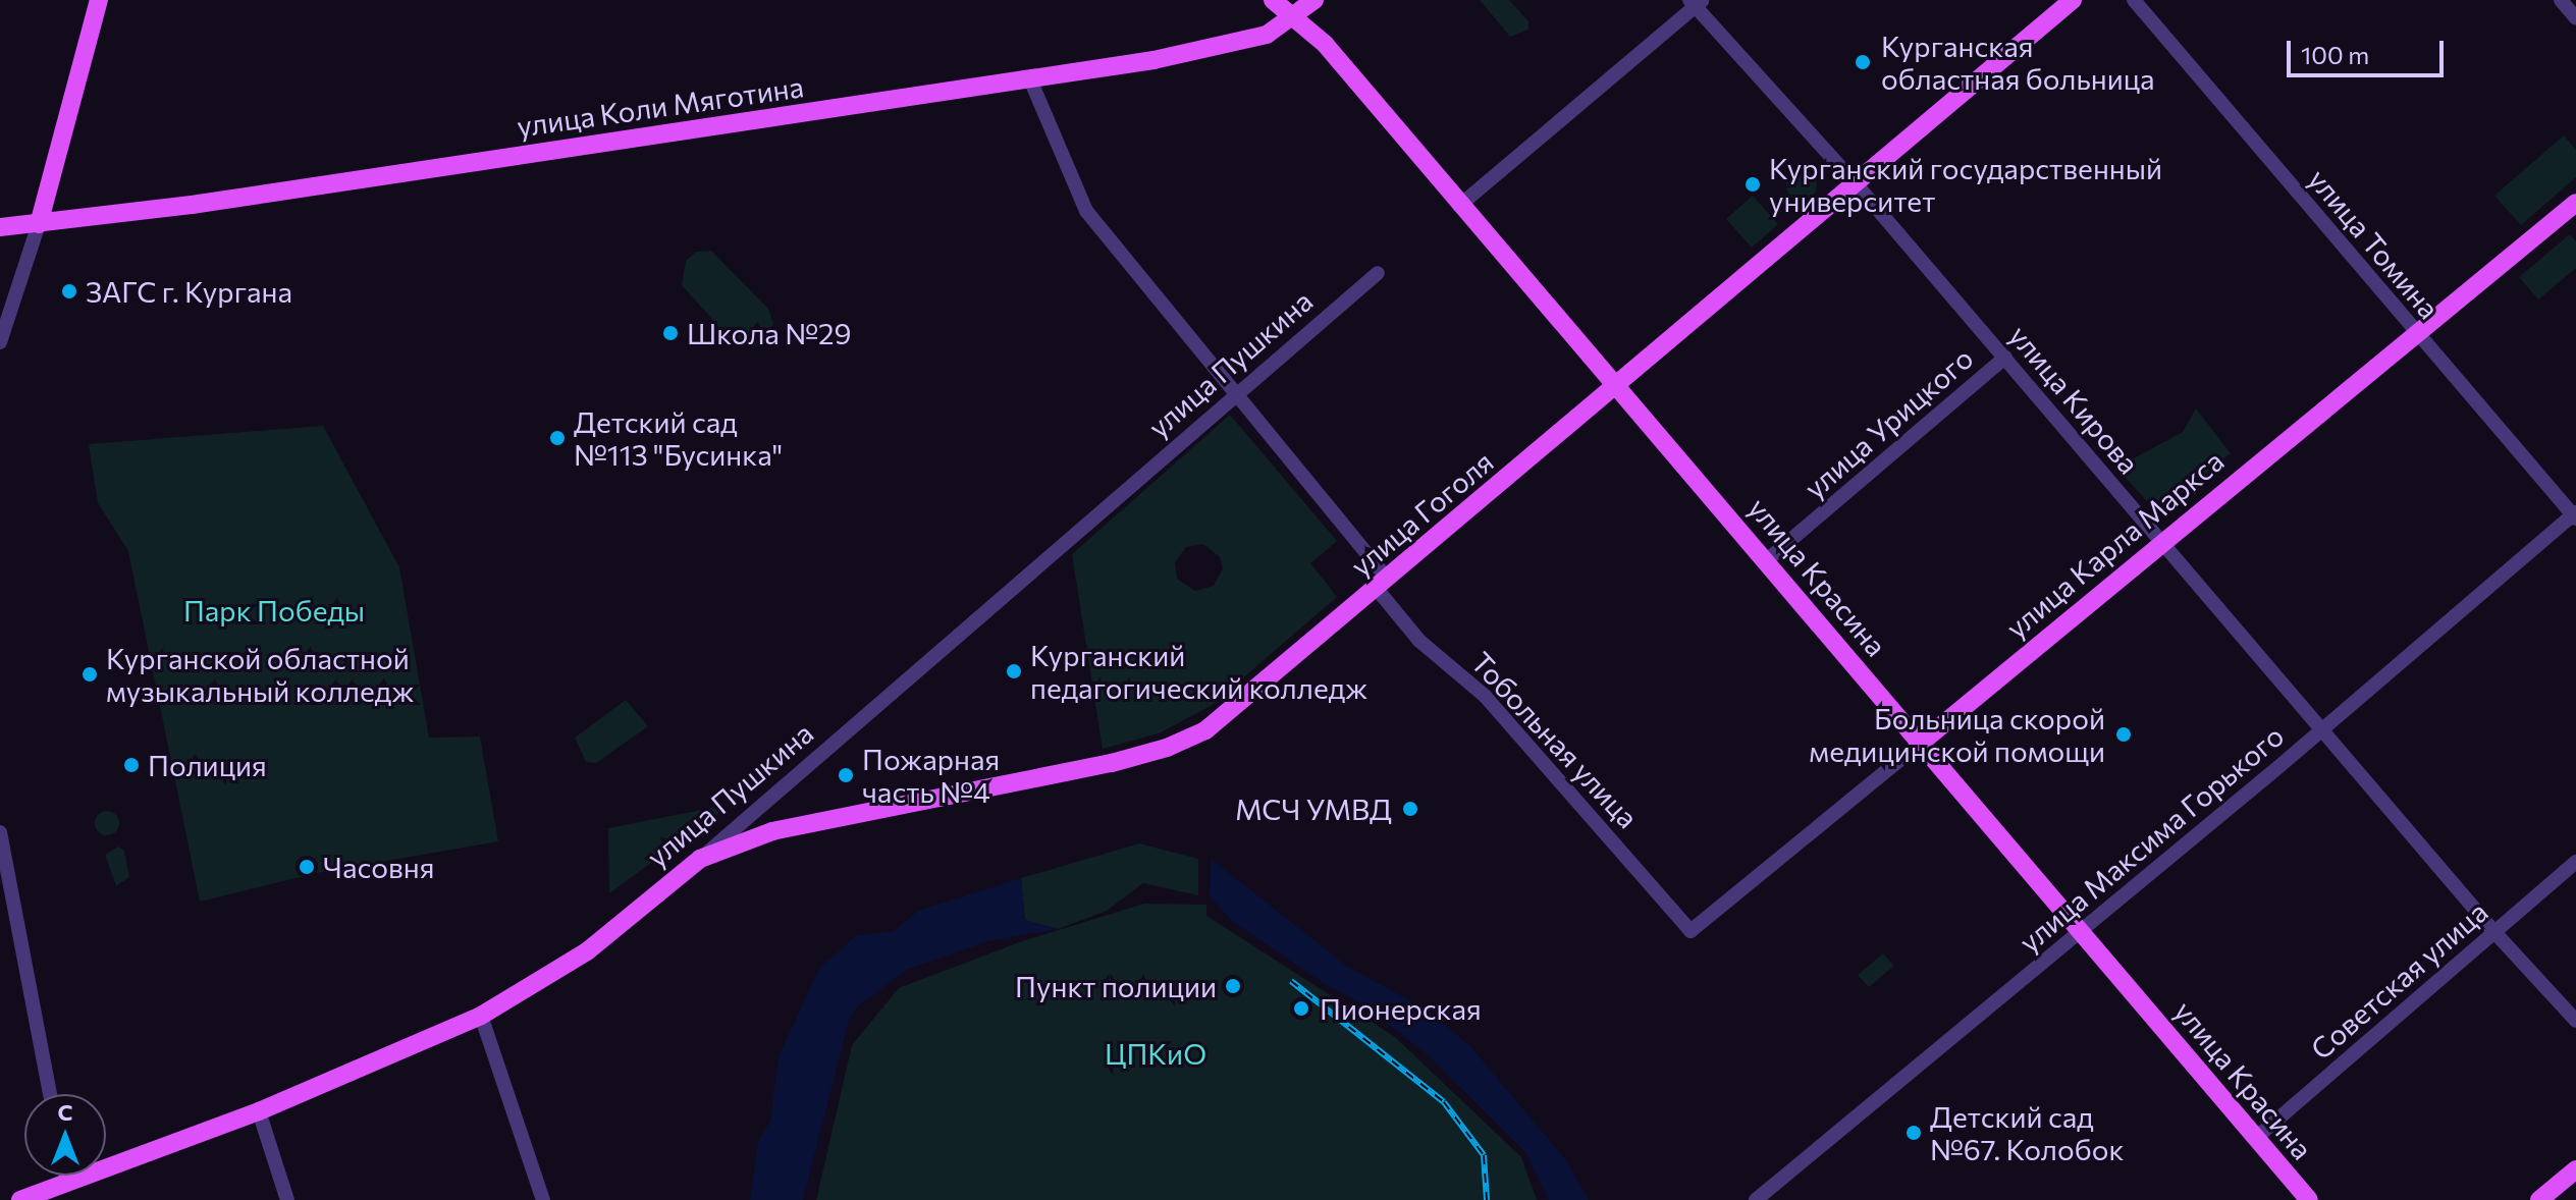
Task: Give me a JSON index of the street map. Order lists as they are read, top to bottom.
{
  "streets": {
    "main road": [
      "улица Коли Мяготина",
      "улица Пушкина",
      "улица Гоголя",
      "улица Карла Маркса",
      "улица Красина"
    ],
    "street": [
      "улица Томина",
      "улица Кирова",
      "улица Урицкого",
      "Тобольная улица",
      "улица Максима Горького",
      "Советская улица"
    ]
  },
  "crossings": [
    ["улица Коли Мяготина", "улица Красина"],
    ["улица Коли Мяготина", "Тобольная улица"],
    ["улица Томина", "улица Карла Маркса"],
    ["улица Томина", "улица Максима Горького"],
    ["улица Пушкина", "улица Гоголя"],
    ["улица Пушкина", "Тобольная улица"],
    ["улица Кирова", "улица Урицкого"],
    ["улица Кирова", "улица Гоголя"],
    ["улица Кирова", "улица Карла Маркса"],
    ["улица Кирова", "улица Максима Горького"],
    ["улица Кирова", "Советская улица"],
    ["улица Урицкого", "улица Красина"],
    ["улица Гоголя", "улица Красина"],
    ["улица Гоголя", "Тобольная улица"],
    ["улица Карла Маркса", "улица Красина"],
    ["улица Карла Маркса", "Тобольная улица"],
    ["улица Красина", "улица Максима Горького"],
    ["улица Красина", "Советская улица"]
  ],
  "parks": ["Парк Победы", "ЦПКиО"],
  "places": [
    "Курганская областная больница",
    "Курганский государственный университет",
    "ЗАГС г. Кургана",
    "Школа №29",
    "Детский сад №113 \"Бусинка\"",
    "Курганский педагогический колледж",
    "Курганской областной музыкальный колледж",
    "Больница скорой медицинской помощи",
    "Полиция",
    "Пожарная часть №4",
    "МСЧ УМВД",
    "Часовня",
    "Пункт полиции",
    "Пионерская",
    "Детский сад №67. Колобок"
  ],
  "scale_bar": "100 m",
  "north": "top"
}
